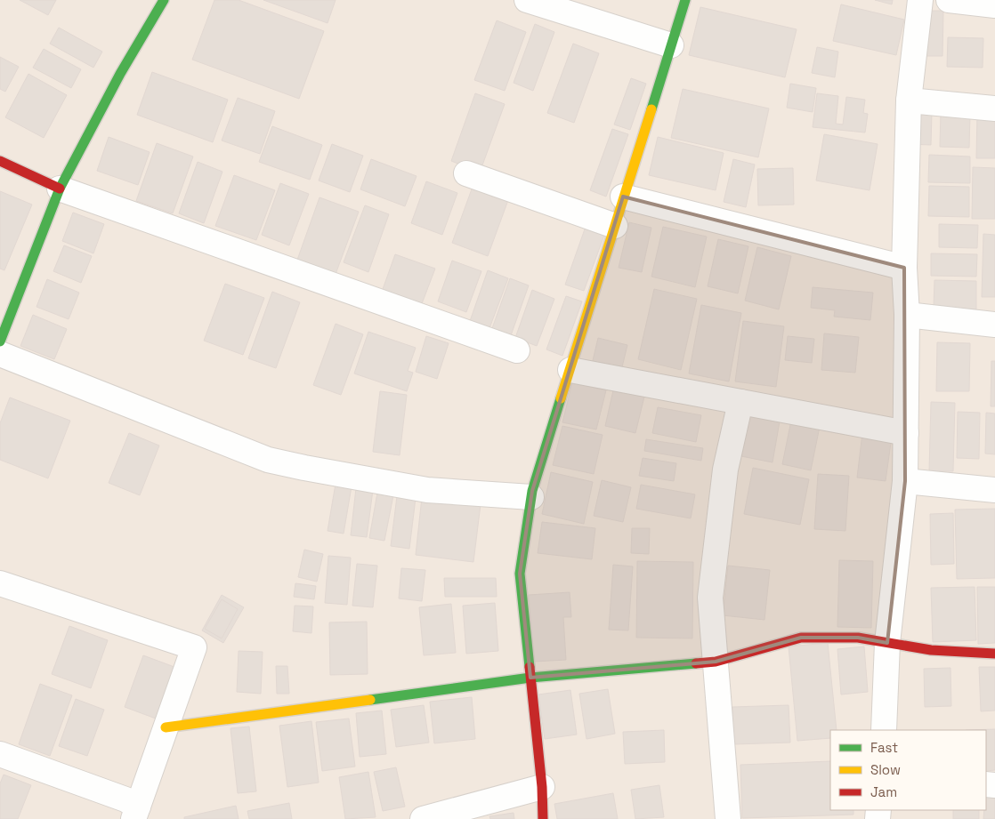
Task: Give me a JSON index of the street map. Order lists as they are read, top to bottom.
{
  "legend": ["Fast", "Slow", "Jam"]
}
